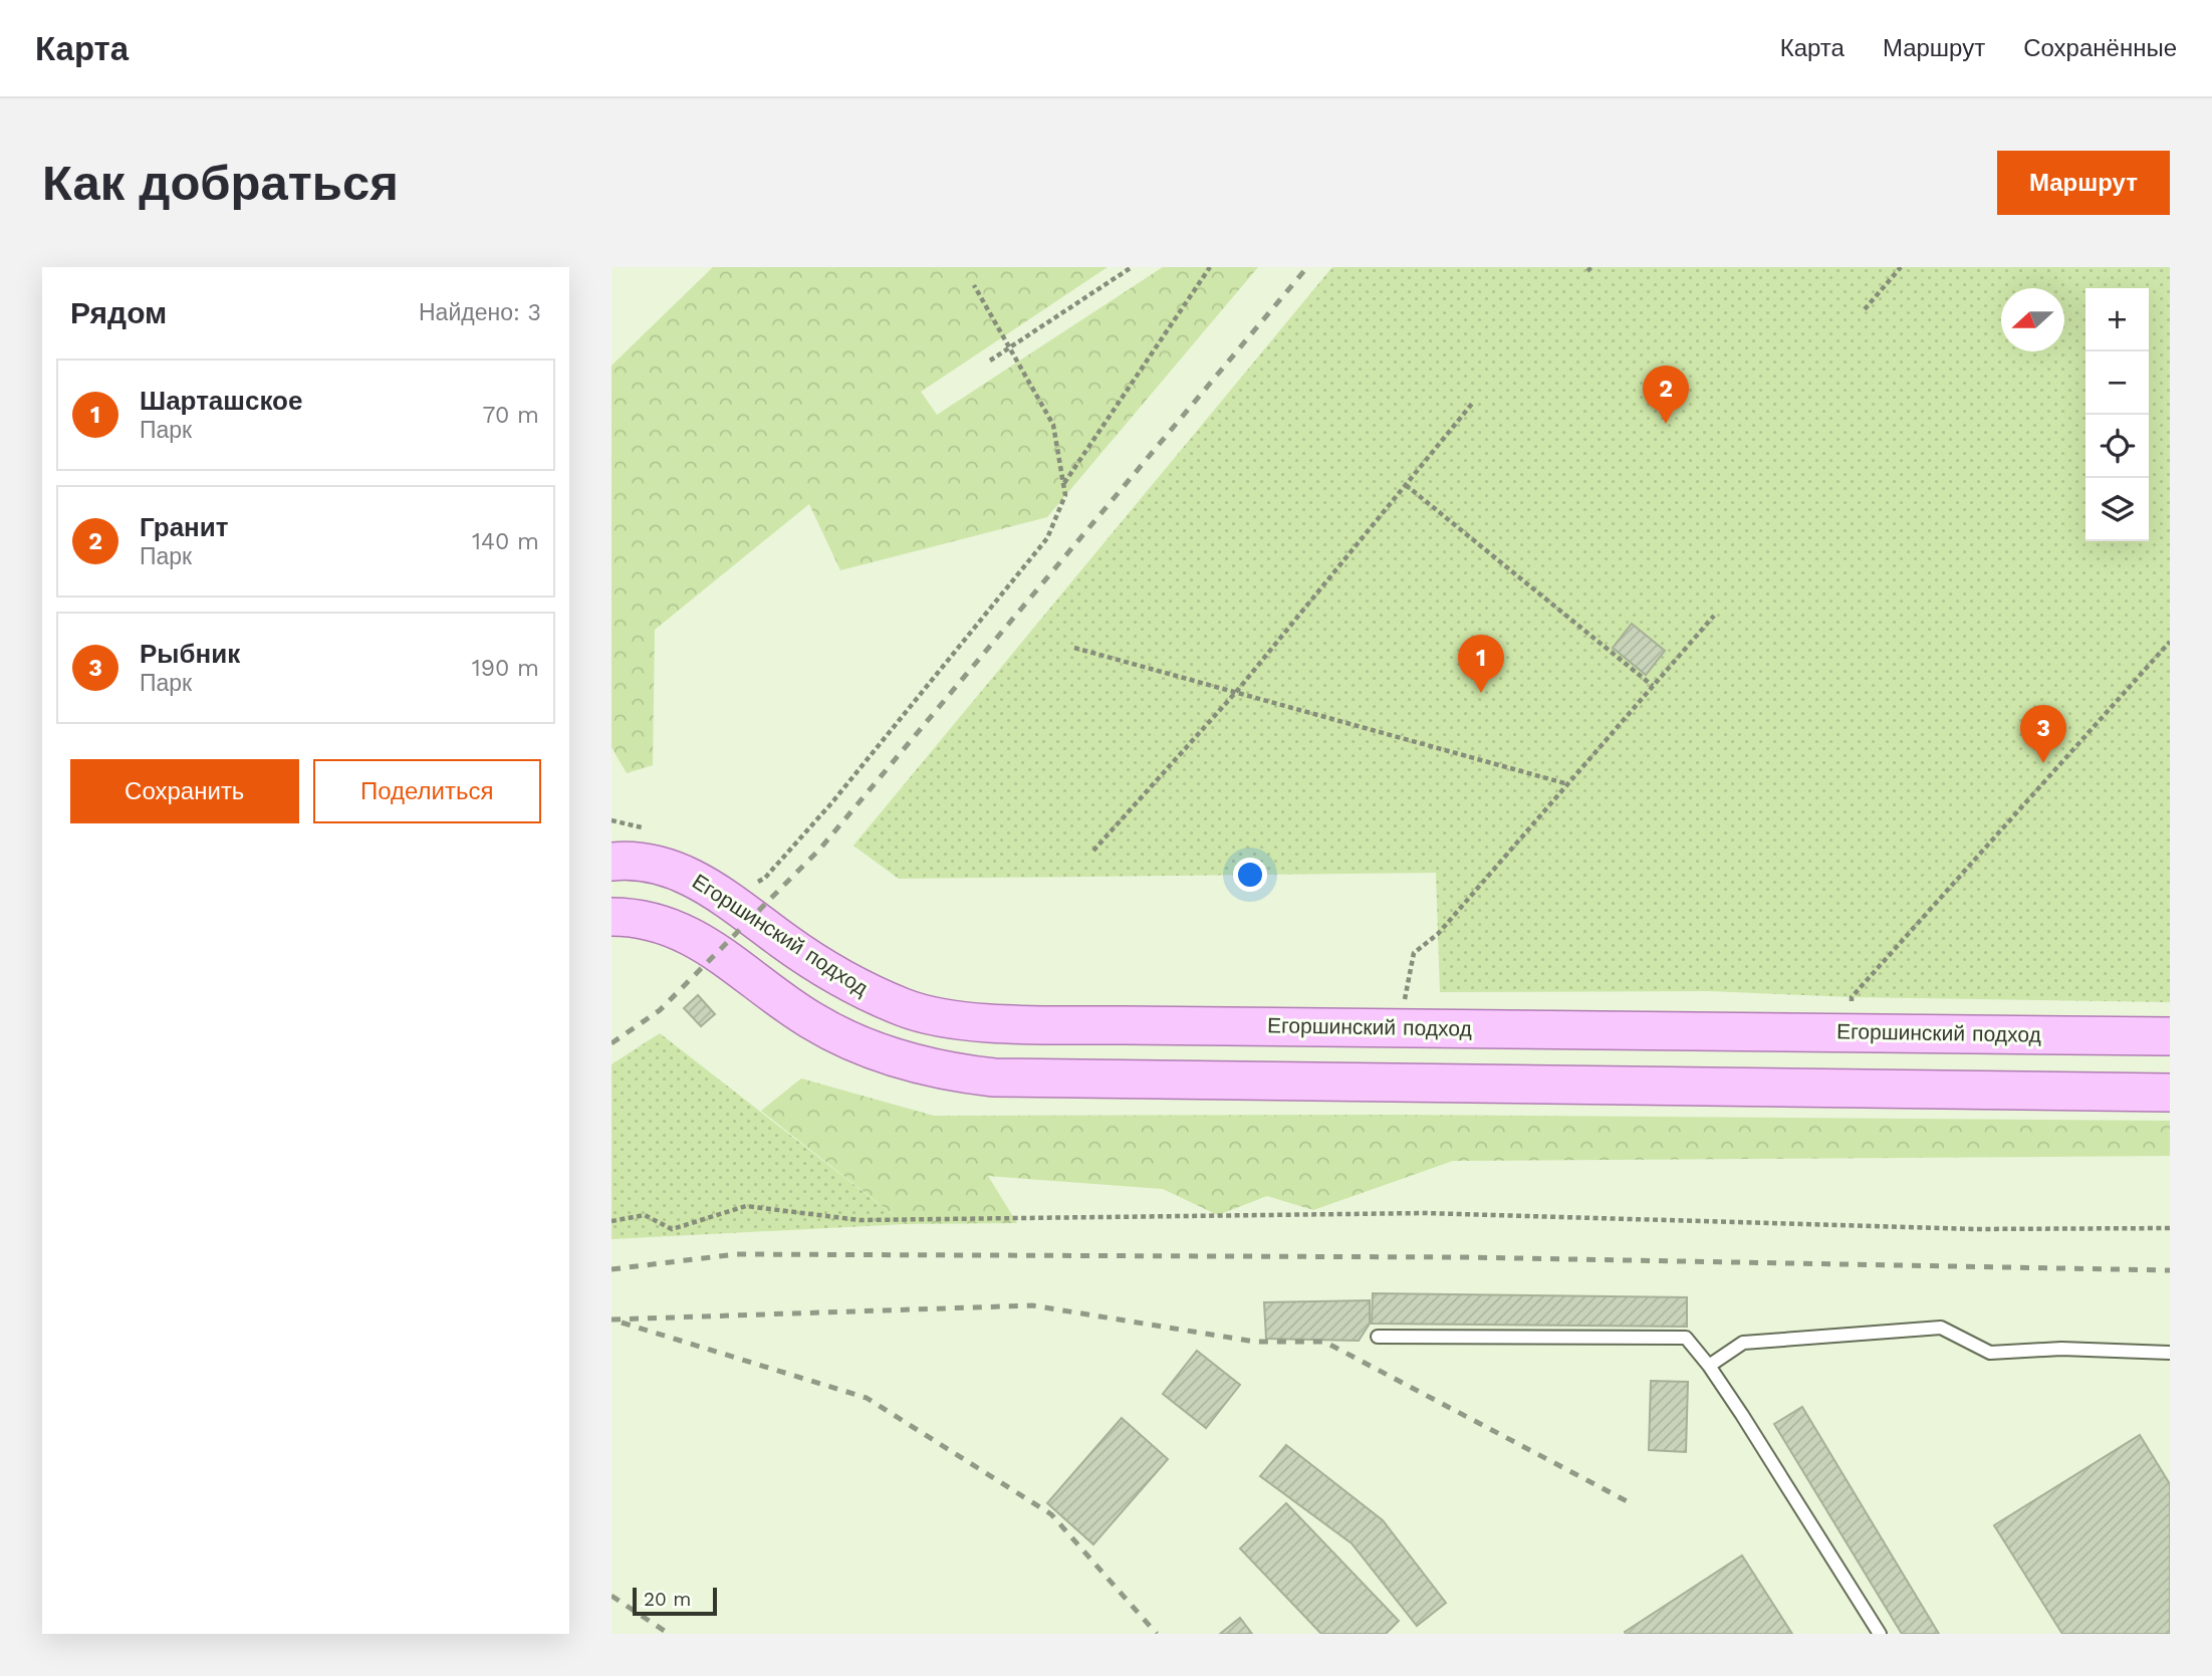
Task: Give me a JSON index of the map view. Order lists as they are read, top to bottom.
{
  "streets": {
    "main road": ["Егоршинский подход"]
  },
  "scale_bar": "20 m",
  "north": "left",
  "page": {
    "header": "Карта",
    "nav": ["Карта", "Маршрут", "Сохранённые"],
    "buttons": [
      "Маршрут",
      ["Сохранить", "Поделиться"]
    ],
    "title": "Как добраться",
    "heading": ["Рядом", "Найдено: 3"],
    "map_buttons": ["+", "−"],
    "list": [
      {
        "mark": "1",
        "name": "Шарташское",
        "note": "Парк",
        "value": "70 m"
      },
      {
        "mark": "2",
        "name": "Гранит",
        "note": "Парк",
        "value": "140 m"
      },
      {
        "mark": "3",
        "name": "Рыбник",
        "note": "Парк",
        "value": "190 m"
      }
    ],
    "pins": ["2", "1", "3"],
    "scale": "20 m"
  }
}
